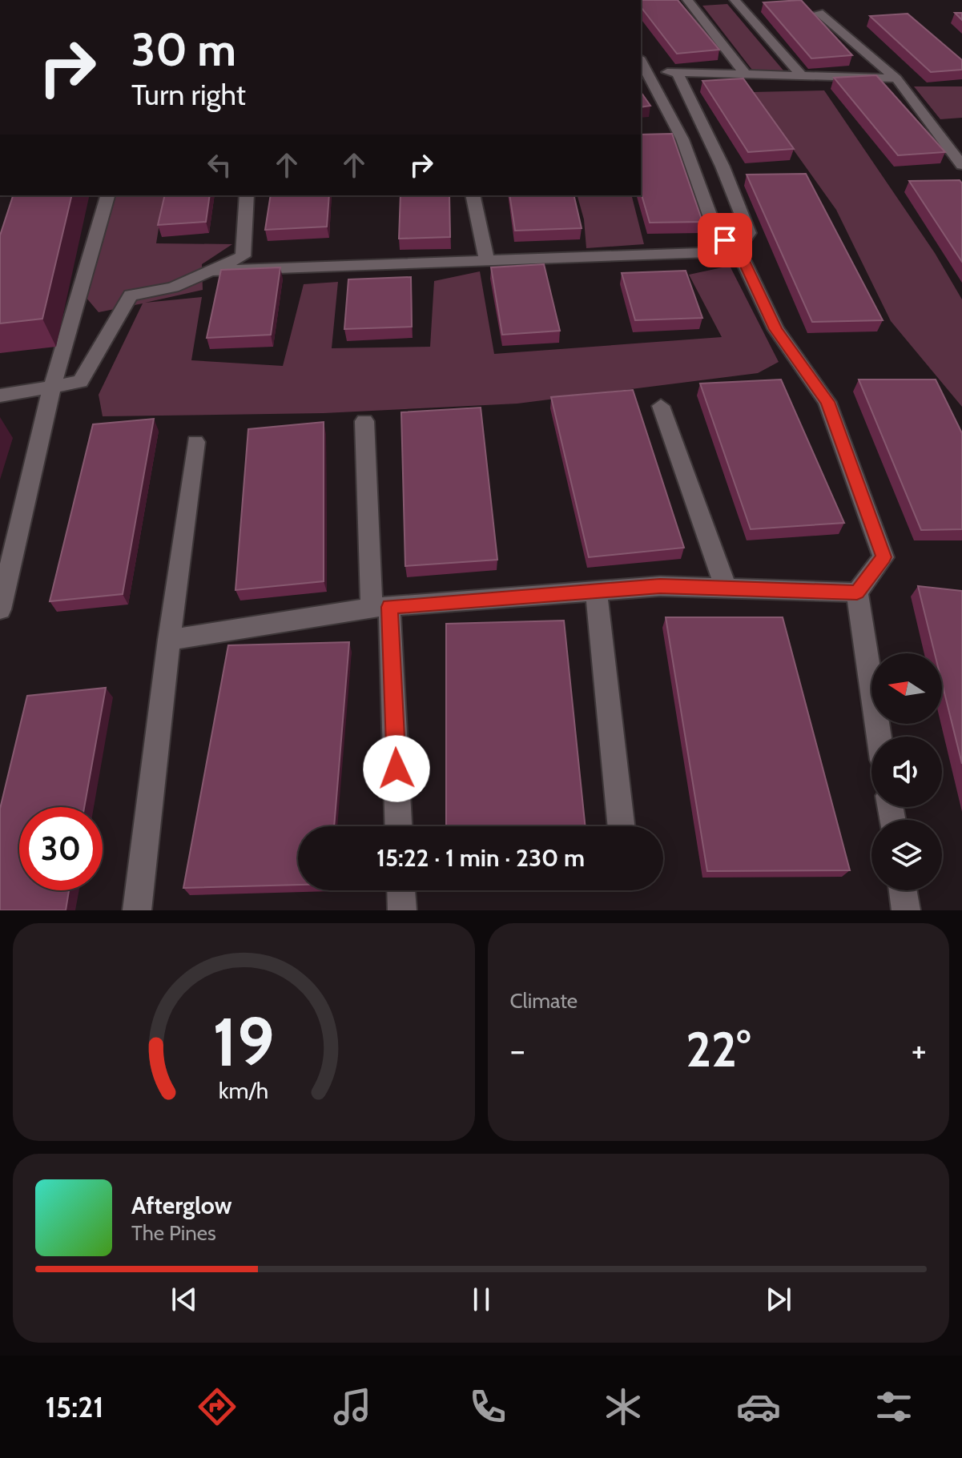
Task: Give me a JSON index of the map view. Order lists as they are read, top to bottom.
{
  "north": "left",
  "page": {
    "turn": ["30 m", "Turn right"],
    "limit": "30",
    "trip": "15:22 · 1 min · 230 m",
    "tile": "Climate",
    "heat": ["−", "22°", "+"],
    "song": ["Afterglow", "The Pines"],
    "tabs": "15:21",
    "gauge": ["19", "km/h"]
  }
}
